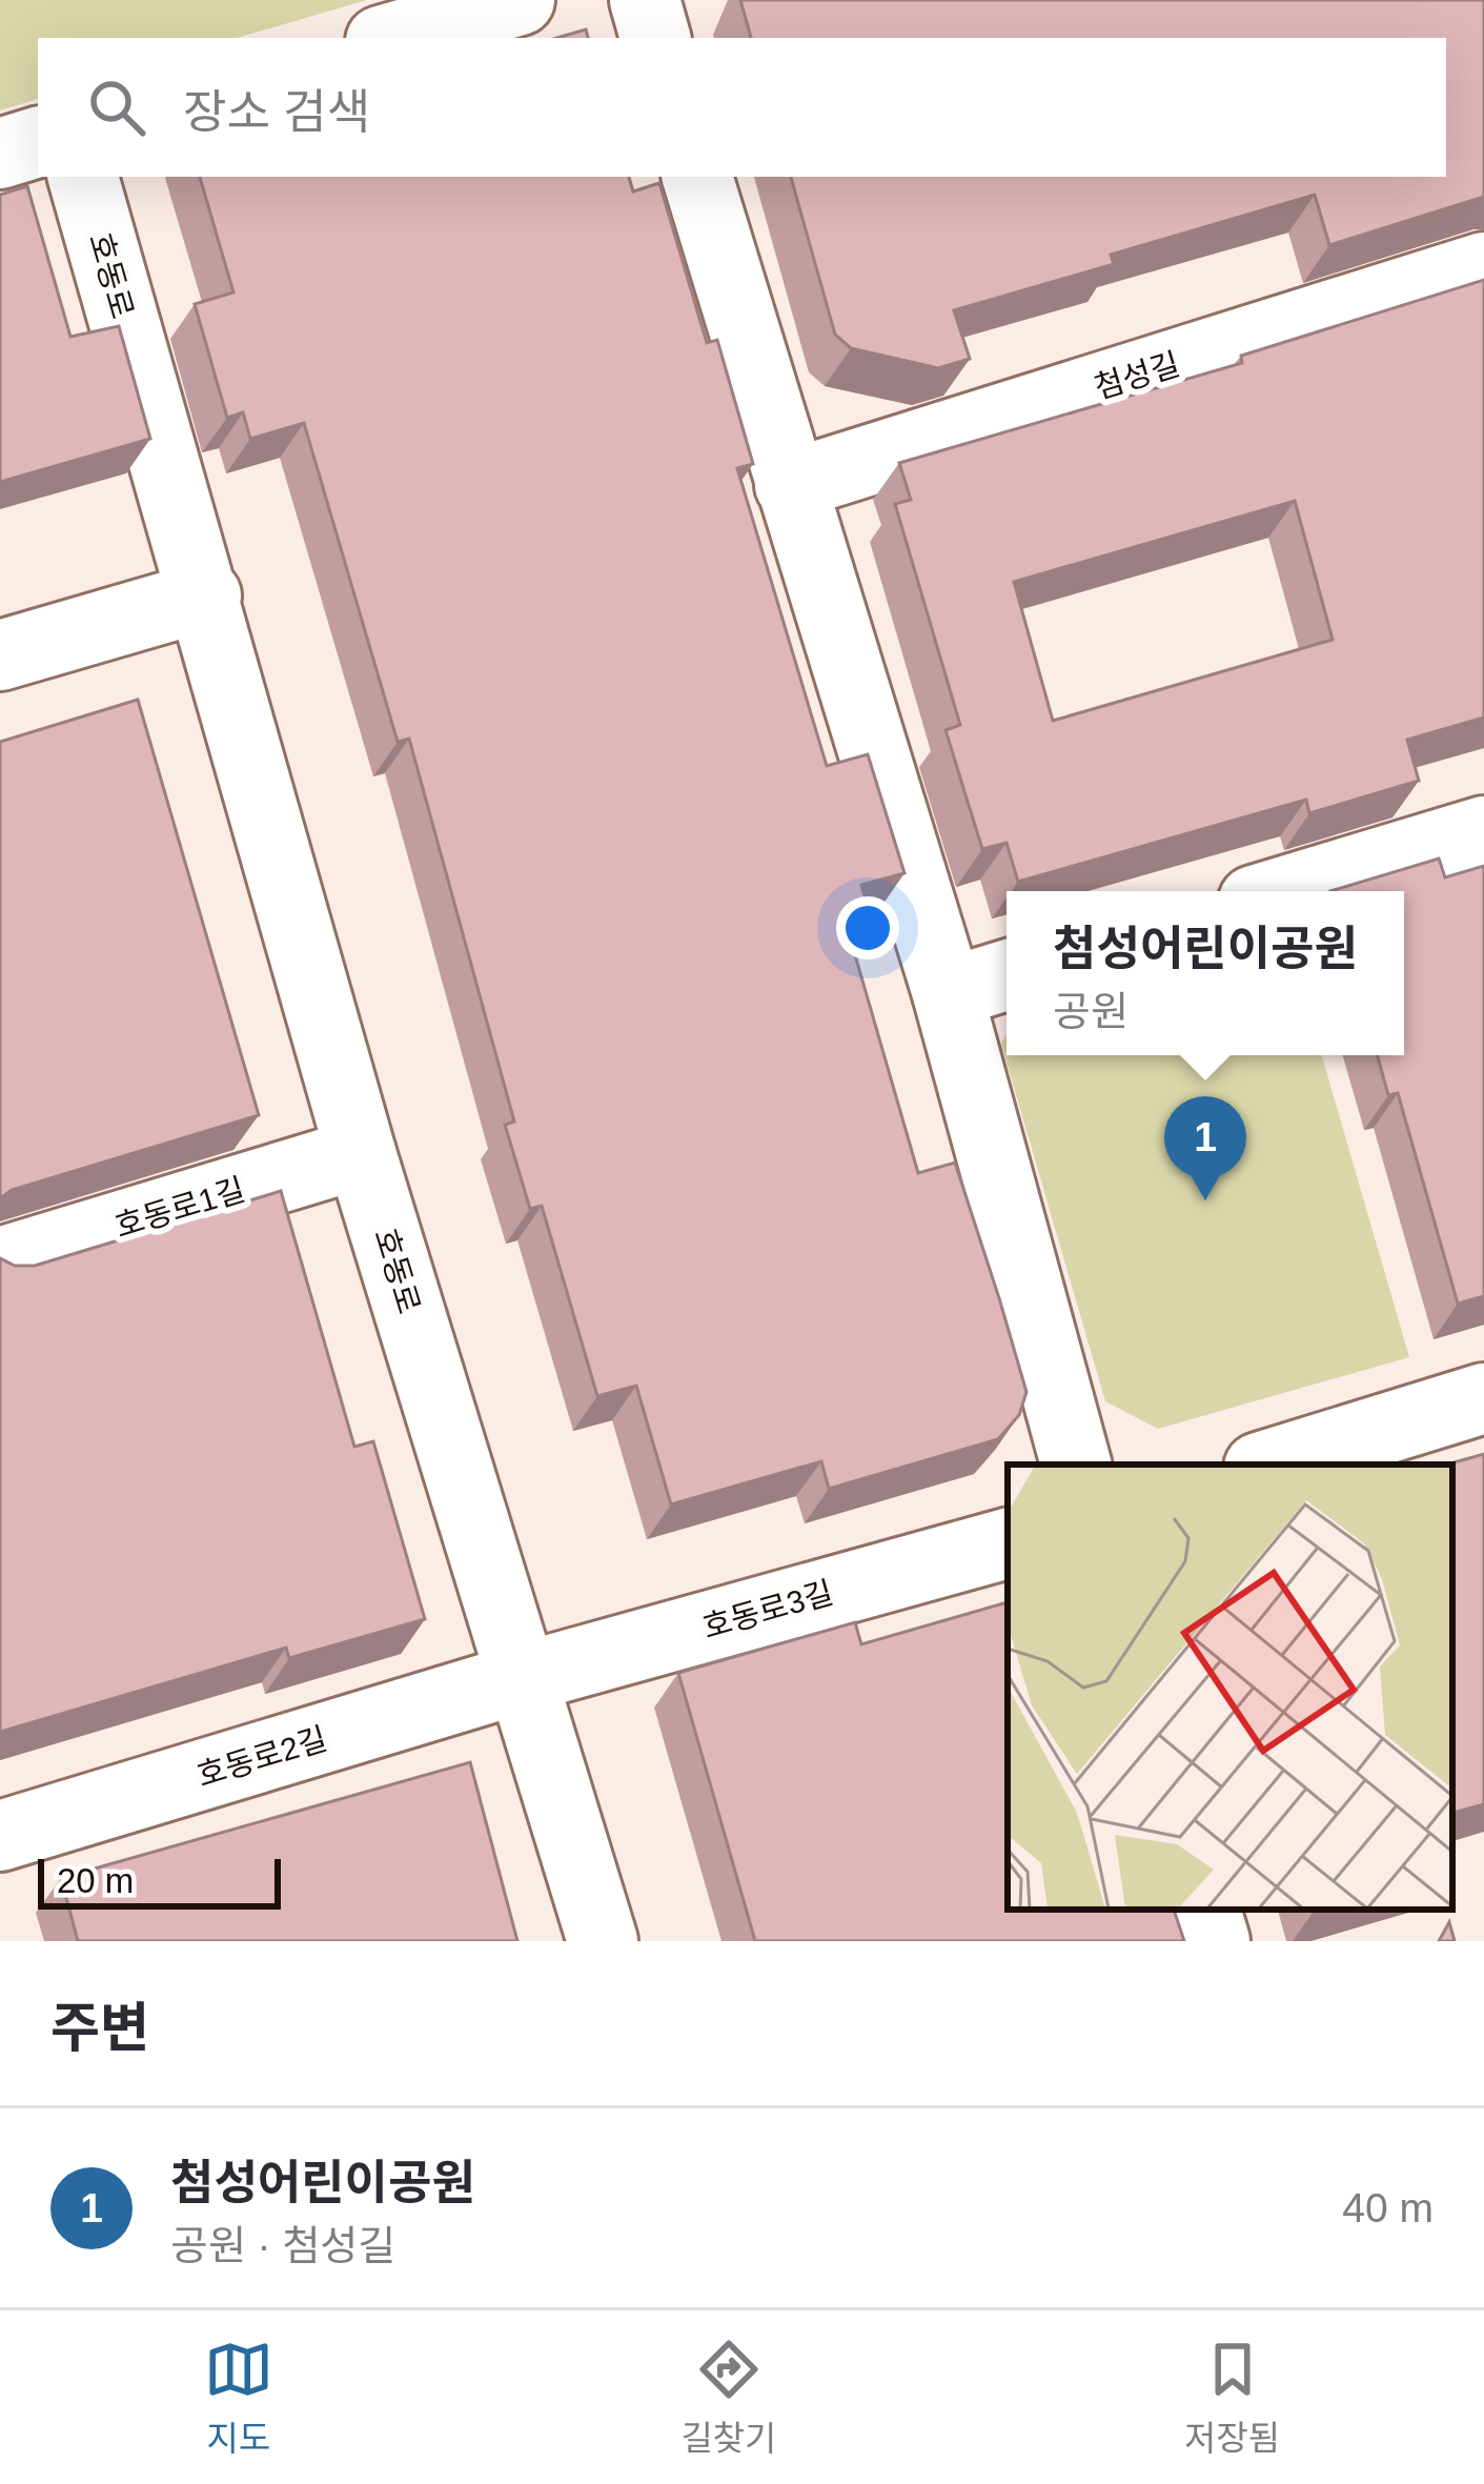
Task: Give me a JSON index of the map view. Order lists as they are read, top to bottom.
{
  "streets": {
    "street": [
      "호동로",
      "첨성길",
      "호동로1길",
      "호동로3길",
      "호동로2길"
    ]
  },
  "crossings": [
    ["호동로", "호동로1길"],
    ["호동로", "호동로3길"],
    ["호동로", "호동로2길"],
    ["호동로3길", "호동로2길"]
  ],
  "scale_bar": "20 m",
  "page": {
    "search": "장소 검색",
    "popup": ["첨성어린이공원", "공원"],
    "pins": "1",
    "scale": "20 m",
    "heading": "주변",
    "list": [
      {
        "mark": "1",
        "name": "첨성어린이공원",
        "note": "공원 · 첨성길",
        "value": "40 m"
      }
    ],
    "nav": ["지도", "길찾기", "저장됨"]
  }
}
